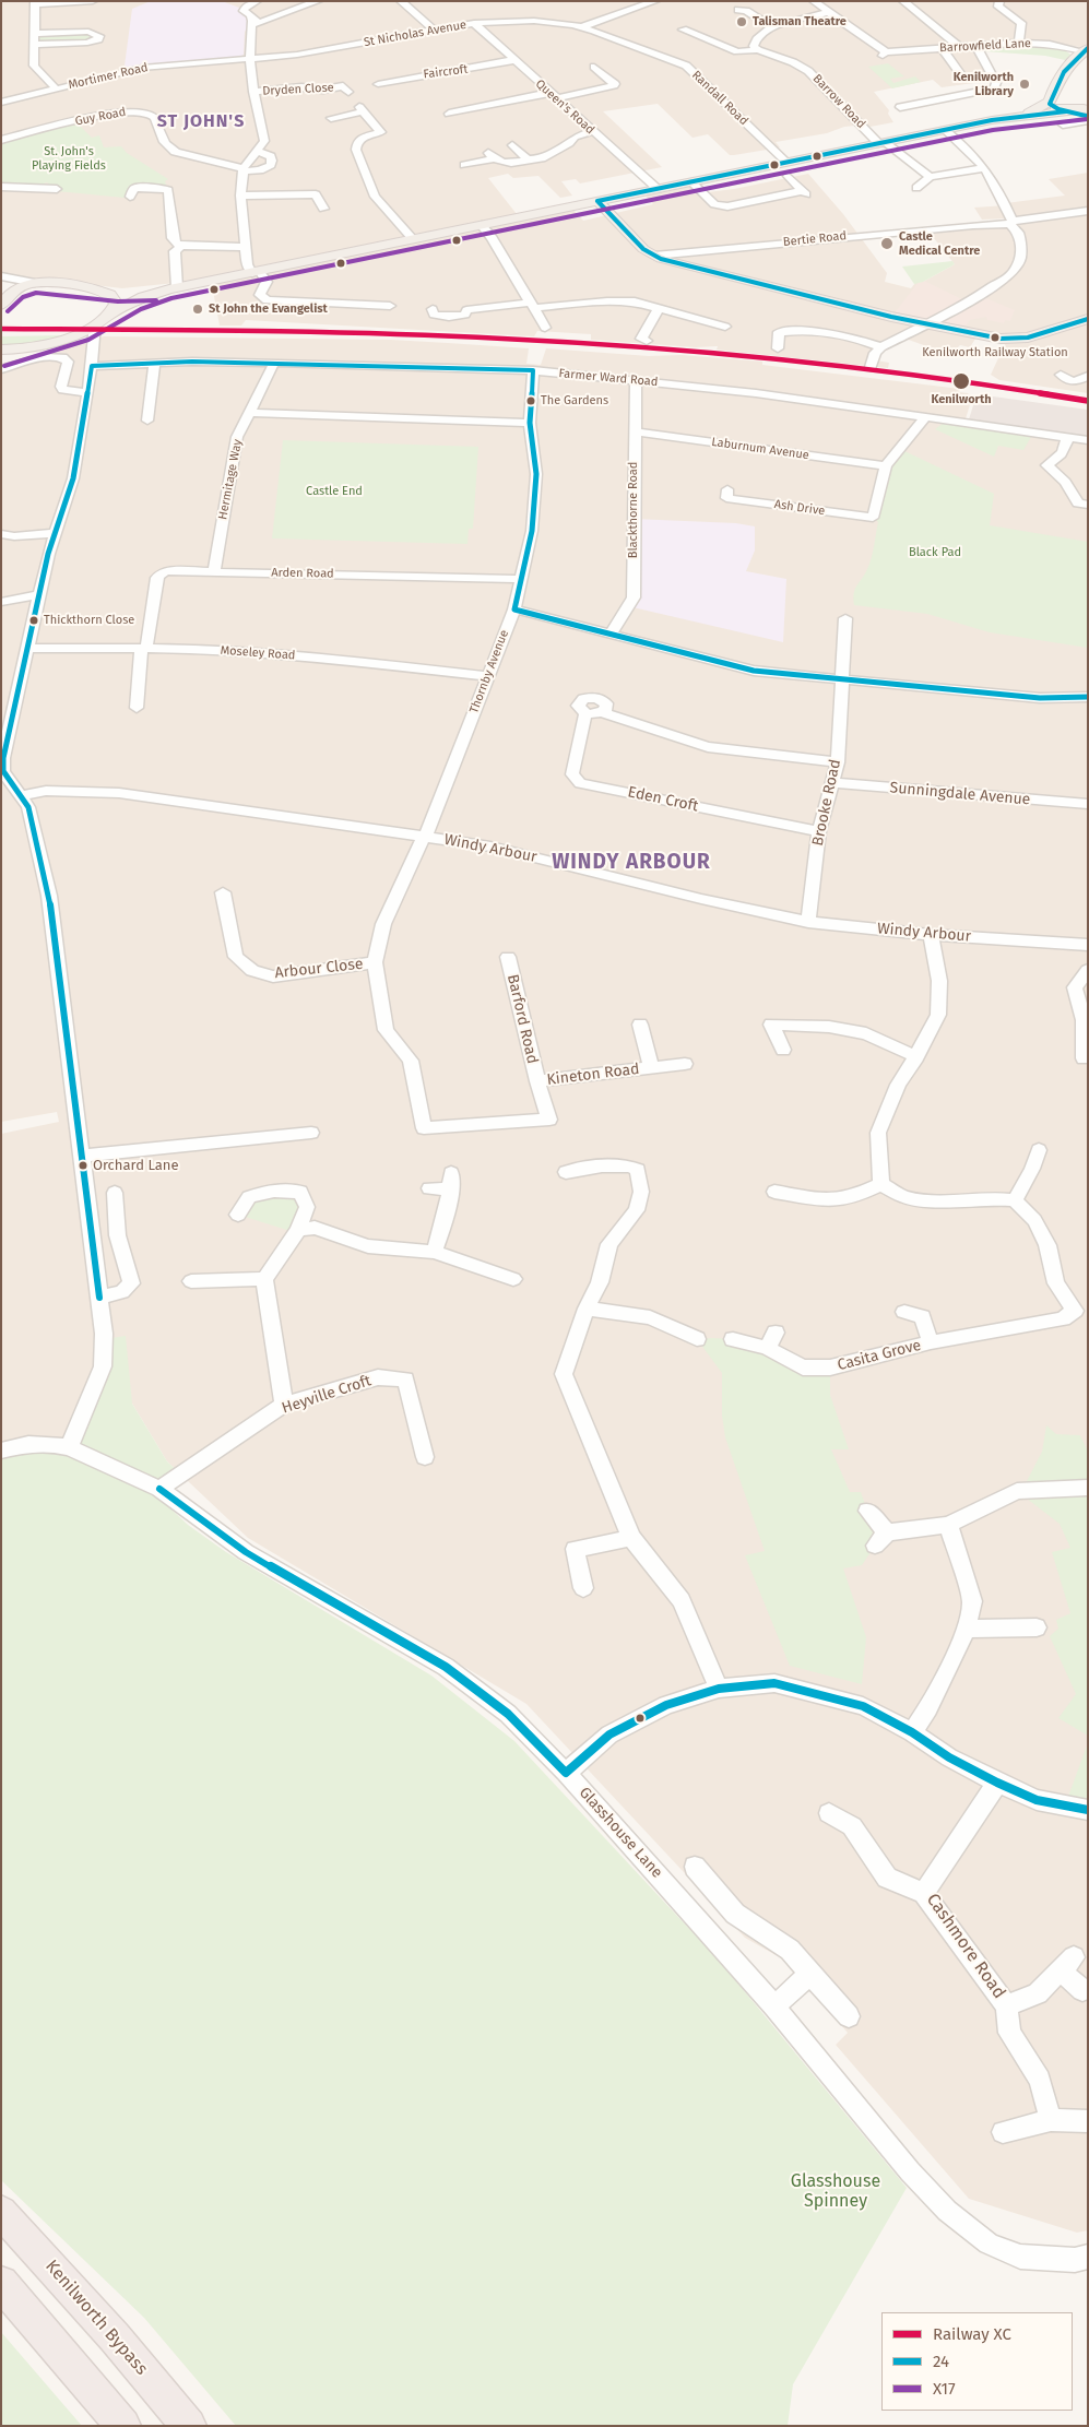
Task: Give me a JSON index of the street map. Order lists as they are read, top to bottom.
{
  "streets": {
    "highway": ["Kenilworth Bypass"],
    "street": [
      "St Nicholas Avenue",
      "Barrowfield Lane",
      "Faircroft",
      "Mortimer Road",
      "Dryden Close",
      "Randall Road",
      "Barrow Road",
      "Queen's Road",
      "Guy Road",
      "Bertie Road",
      "Farmer Ward Road",
      "Laburnum Avenue",
      "Hermitage Way",
      "Ash Drive",
      "Blackthorne Road",
      "Arden Road",
      "Moseley Road",
      "Thornby Avenue",
      "Sunningdale Avenue",
      "Eden Croft",
      "Brooke Road",
      "Windy Arbour",
      "Arbour Close",
      "Barford Road",
      "Kineton Road",
      "Casita Grove",
      "Heyville Croft",
      "Glasshouse Lane",
      "Cashmore Road"
    ]
  },
  "crossings": [
    ["St Nicholas Avenue", "Mortimer Road"],
    ["St Nicholas Avenue", "Randall Road"],
    ["St Nicholas Avenue", "Queen's Road"],
    ["Faircroft", "Queen's Road"],
    ["Farmer Ward Road", "Hermitage Way"],
    ["Farmer Ward Road", "Blackthorne Road"],
    ["Farmer Ward Road", "Thornby Avenue"],
    ["Laburnum Avenue", "Ash Drive"],
    ["Laburnum Avenue", "Blackthorne Road"],
    ["Hermitage Way", "Arden Road"],
    ["Arden Road", "Moseley Road"],
    ["Arden Road", "Thornby Avenue"],
    ["Moseley Road", "Thornby Avenue"],
    ["Thornby Avenue", "Windy Arbour"],
    ["Thornby Avenue", "Arbour Close"],
    ["Thornby Avenue", "Kineton Road"],
    ["Sunningdale Avenue", "Brooke Road"],
    ["Eden Croft", "Brooke Road"],
    ["Brooke Road", "Windy Arbour"],
    ["Arbour Close", "Kineton Road"],
    ["Barford Road", "Kineton Road"],
    ["Heyville Croft", "Glasshouse Lane"]
  ],
  "districts": ["ST JOHN'S", "WINDY ARBOUR"],
  "parks": [
    "St. John's Playing Fields",
    "Castle End",
    "Black Pad",
    "Glasshouse Spinney"
  ],
  "places": [
    "Talisman Theatre",
    "Kenilworth Library",
    "Castle Medical Centre",
    "St John the Evangelist",
    "Kenilworth Railway Station",
    "Kenilworth",
    "The Gardens",
    "Thickthorn Close",
    "Orchard Lane"
  ],
  "lines": ["transit line 24", "transit line X17", "rail line XC"],
  "legend": ["Railway XC", "24", "X17"]
}
